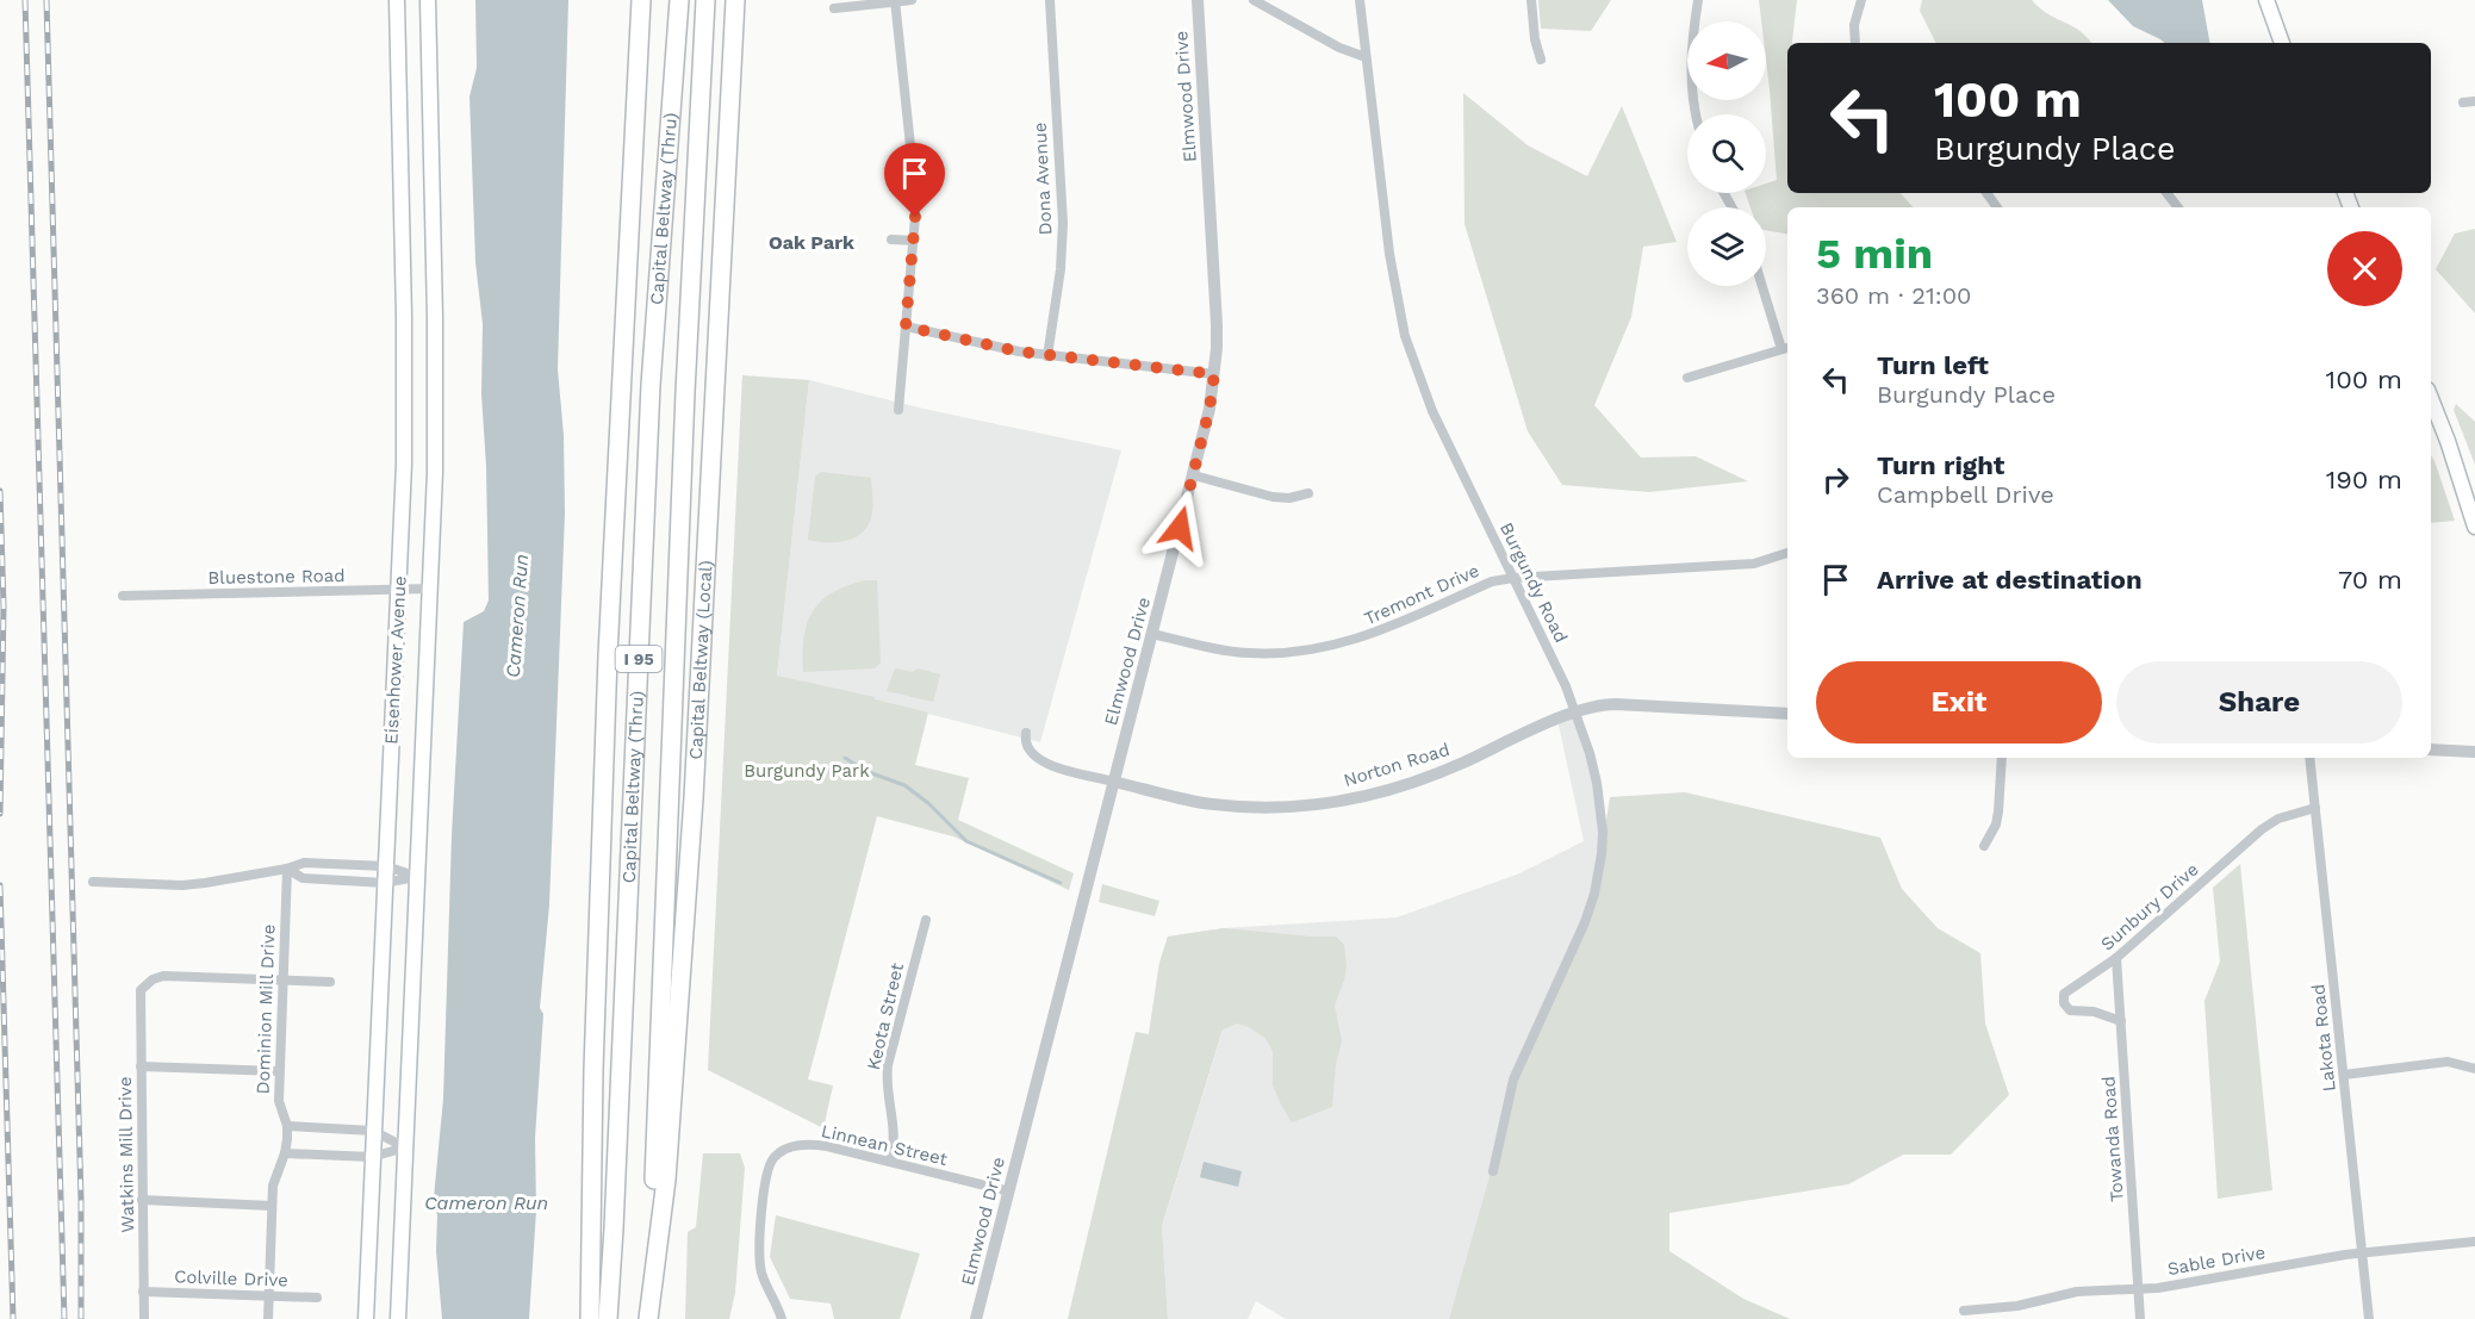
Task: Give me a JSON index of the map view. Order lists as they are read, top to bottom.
{
  "streets": {
    "highway": ["Capital Beltway (Thru)", "I 95", "Capital Beltway (Local)"],
    "main road": ["Eisenhower Avenue"],
    "street": [
      "Elmwood Drive",
      "Dona Avenue",
      "Bluestone Road",
      "Burgundy Road",
      "Tremont Drive",
      "Norton Road",
      "Sunbury Drive",
      "Dominion Mill Drive",
      "Keota Street",
      "Lakota Road",
      "Towanda Road",
      "Linnean Street",
      "Watkins Mill Drive",
      "Sable Drive",
      "Colville Drive"
    ]
  },
  "crossings": [
    ["Elmwood Drive", "Tremont Drive"],
    ["Elmwood Drive", "Norton Road"],
    ["Elmwood Drive", "Linnean Street"],
    ["Capital Beltway (Thru)", "Capital Beltway (Local)"],
    ["Bluestone Road", "Eisenhower Avenue"],
    ["Burgundy Road", "Tremont Drive"],
    ["Burgundy Road", "Norton Road"],
    ["Sunbury Drive", "Lakota Road"],
    ["Sunbury Drive", "Towanda Road"],
    ["Dominion Mill Drive", "Watkins Mill Drive"],
    ["Dominion Mill Drive", "Colville Drive"],
    ["Keota Street", "Linnean Street"],
    ["Lakota Road", "Sable Drive"],
    ["Towanda Road", "Sable Drive"],
    ["Watkins Mill Drive", "Colville Drive"]
  ],
  "districts": ["Oak Park"],
  "water": ["Cameron Run"],
  "parks": ["Burgundy Park"],
  "north": "left",
  "page": {
    "turn": ["100 m", "Burgundy Place"],
    "heading": ["5 min", "360 m · 21:00"],
    "list": [
      {
        "name": "Turn left",
        "note": "Burgundy Place",
        "value": "100 m"
      },
      {
        "name": "Turn right",
        "note": "Campbell Drive",
        "value": "190 m"
      },
      {
        "name": "Arrive at destination",
        "value": "70 m"
      }
    ],
    "buttons": ["Exit", "Share"]
  }
}
